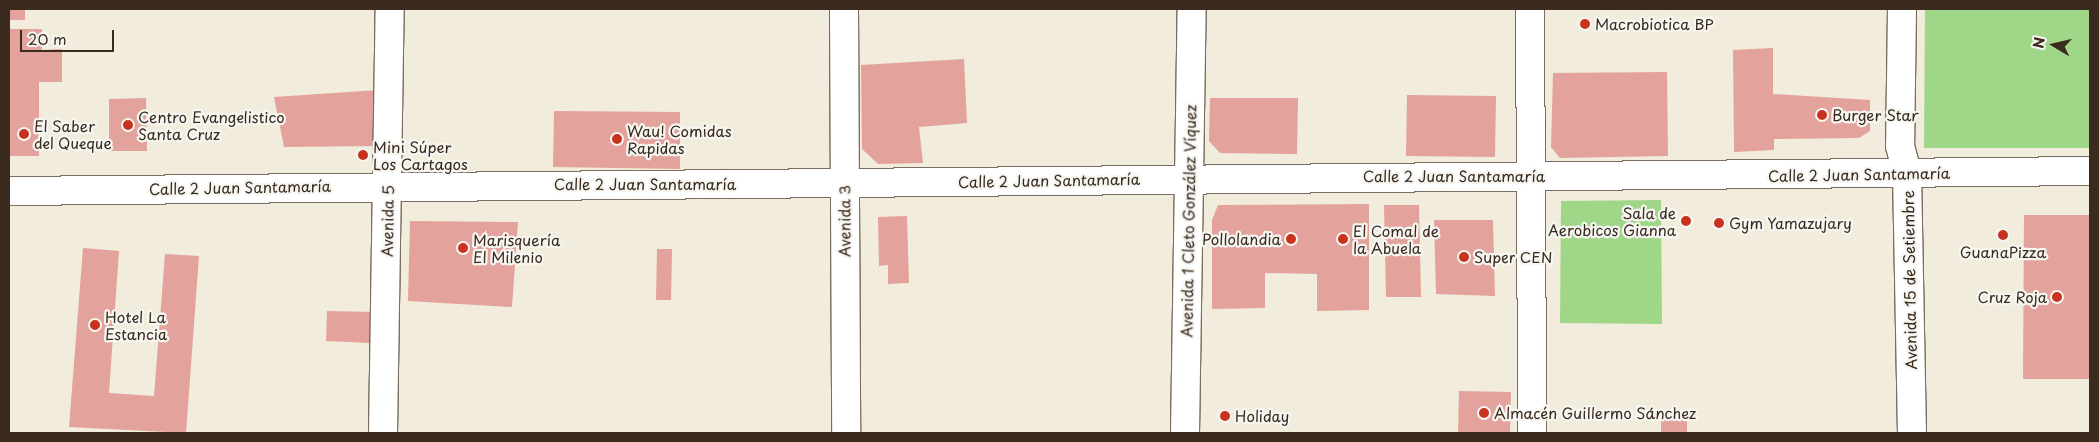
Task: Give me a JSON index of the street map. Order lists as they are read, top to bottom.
{
  "streets": {
    "street": [
      "Calle 2 Juan Santamaría",
      "Avenida 5",
      "Avenida 3",
      "Avenida 1 Cleto González Víquez",
      "Avenida 15 de Setiembre"
    ]
  },
  "crossings": [
    ["Calle 2 Juan Santamaría", "Avenida 5"],
    ["Calle 2 Juan Santamaría", "Avenida 3"],
    ["Calle 2 Juan Santamaría", "Avenida 1 Cleto González Víquez"],
    ["Calle 2 Juan Santamaría", "Avenida 15 de Setiembre"]
  ],
  "places": [
    "Macrobiotica BP",
    "Burger Star",
    "Centro Evangelistico Santa Cruz",
    "El Saber del Queque",
    "Wau! Comidas Rapidas",
    "Mini Súper Los Cartagos",
    "Sala de Aerobicos Gianna",
    "Gym Yamazujary",
    "GuanaPizza",
    "Pollolandia",
    "El Comal de la Abuela",
    "Marisquería El Milenio",
    "Super CEN",
    "Cruz Roja",
    "Hotel La Estancia",
    "Almacén Guillermo Sánchez",
    "Holiday"
  ],
  "scale_bar": "20 m",
  "north": "left"
}
